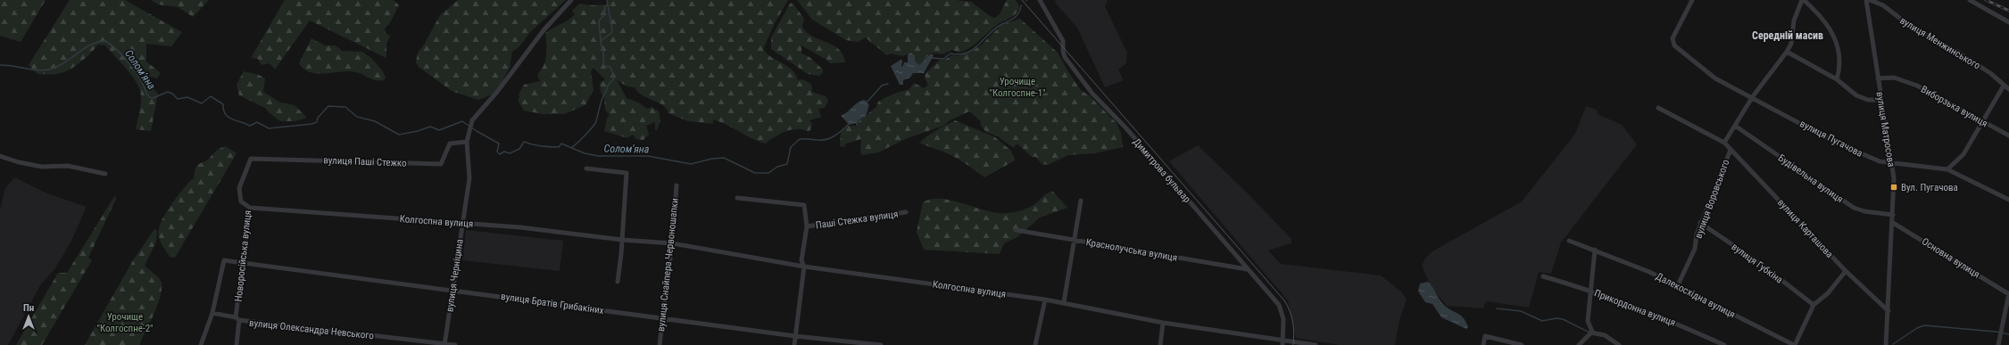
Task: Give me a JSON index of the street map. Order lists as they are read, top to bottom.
{
  "streets": {
    "street": [
      "вулиця Менжинського",
      "Виборзька вулиця",
      "вулиця Матросова",
      "вулиця Пугачова",
      "вулиця Паші Стежко",
      "Димитрова бульвар",
      "Будівельна вулиця",
      "вулиця Воровського",
      "Паші Стежка вулиця",
      "Колгоспна вулиця",
      "вулиця Карташова",
      "Краснолучська вулиця",
      "Новоросійська вулиця",
      "Основна вулиця",
      "вулиця Губкіна",
      "вулиця Снайпера Червоношапки",
      "вулиця Черніцина",
      "Далекосхідна вулиця",
      "вулиця Братів Грибакіних",
      "Прикордонна вулиця",
      "вулиця Олександра Невського"
    ]
  },
  "crossings": [
    ["Виборзька вулиця", "вулиця Матросова"],
    ["вулиця Матросова", "вулиця Пугачова"],
    ["вулиця Матросова", "Будівельна вулиця"],
    ["вулиця Матросова", "вулиця Карташова"],
    ["вулиця Матросова", "Основна вулиця"],
    ["вулиця Паші Стежко", "Новоросійська вулиця"],
    ["вулиця Паші Стежко", "вулиця Черніцина"],
    ["Димитрова бульвар", "Колгоспна вулиця"],
    ["Димитрова бульвар", "Краснолучська вулиця"],
    ["вулиця Воровського", "вулиця Карташова"],
    ["вулиця Воровського", "вулиця Губкіна"],
    ["вулиця Воровського", "Далекосхідна вулиця"],
    ["Паші Стежка вулиця", "Колгоспна вулиця"],
    ["Паші Стежка вулиця", "вулиця Братів Грибакіних"],
    ["Колгоспна вулиця", "Новоросійська вулиця"],
    ["Колгоспна вулиця", "вулиця Снайпера Червоношапки"],
    ["Колгоспна вулиця", "вулиця Черніцина"],
    ["Новоросійська вулиця", "вулиця Братів Грибакіних"],
    ["Новоросійська вулиця", "вулиця Олександра Невського"],
    ["вулиця Снайпера Червоношапки", "вулиця Братів Грибакіних"],
    ["вулиця Черніцина", "вулиця Братів Грибакіних"],
    ["вулиця Черніцина", "вулиця Олександра Невського"],
    ["вулиця Братів Грибакіних", "вулиця Олександра Невського"]
  ],
  "districts": ["Середній масив"],
  "water": ["Солом'яна"],
  "parks": ["Урочище \"Колгоспне-1\"", "Урочище \"Колгоспне-2\""],
  "places": {
    "transit": ["Вул. Пугачова"]
  },
  "north": "top"
}
